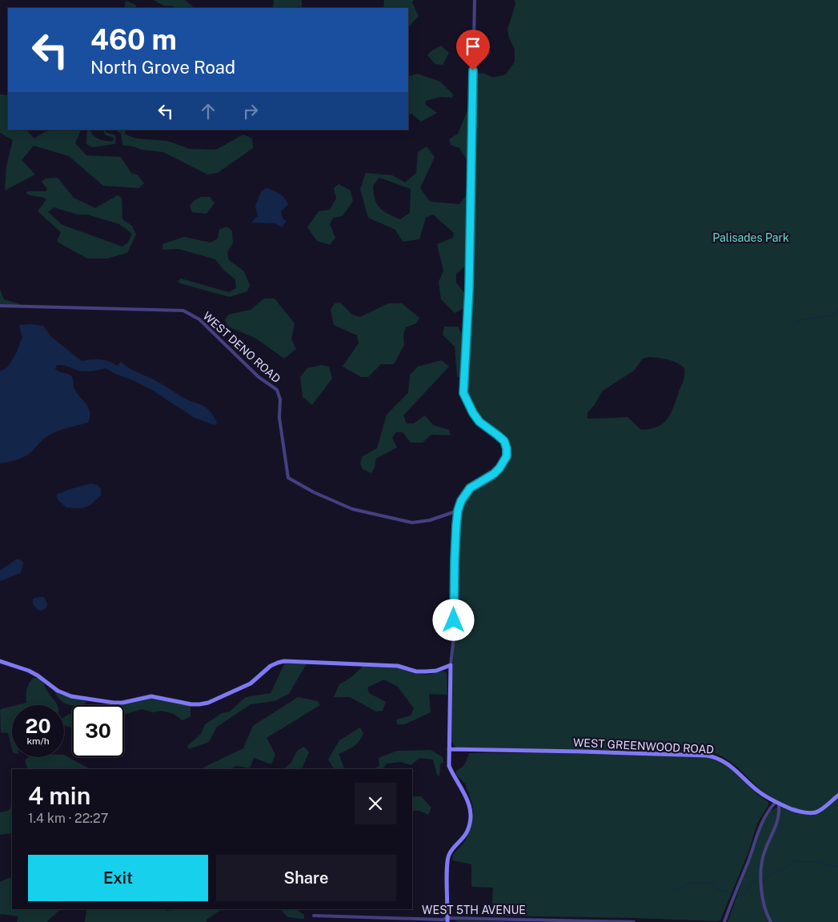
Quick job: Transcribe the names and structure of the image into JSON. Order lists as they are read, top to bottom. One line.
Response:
{"streets":{"street":["WEST DENO ROAD","WEST GREENWOOD ROAD","WEST 5TH AVENUE"]},"parks":["Palisades Park"],"page":{"turn":["460 m","North Grove Road"],"speed":"20 km/h","limit":"30","heading":["4 min","1.4 km · 22:27"],"buttons":["Exit","Share"]}}
